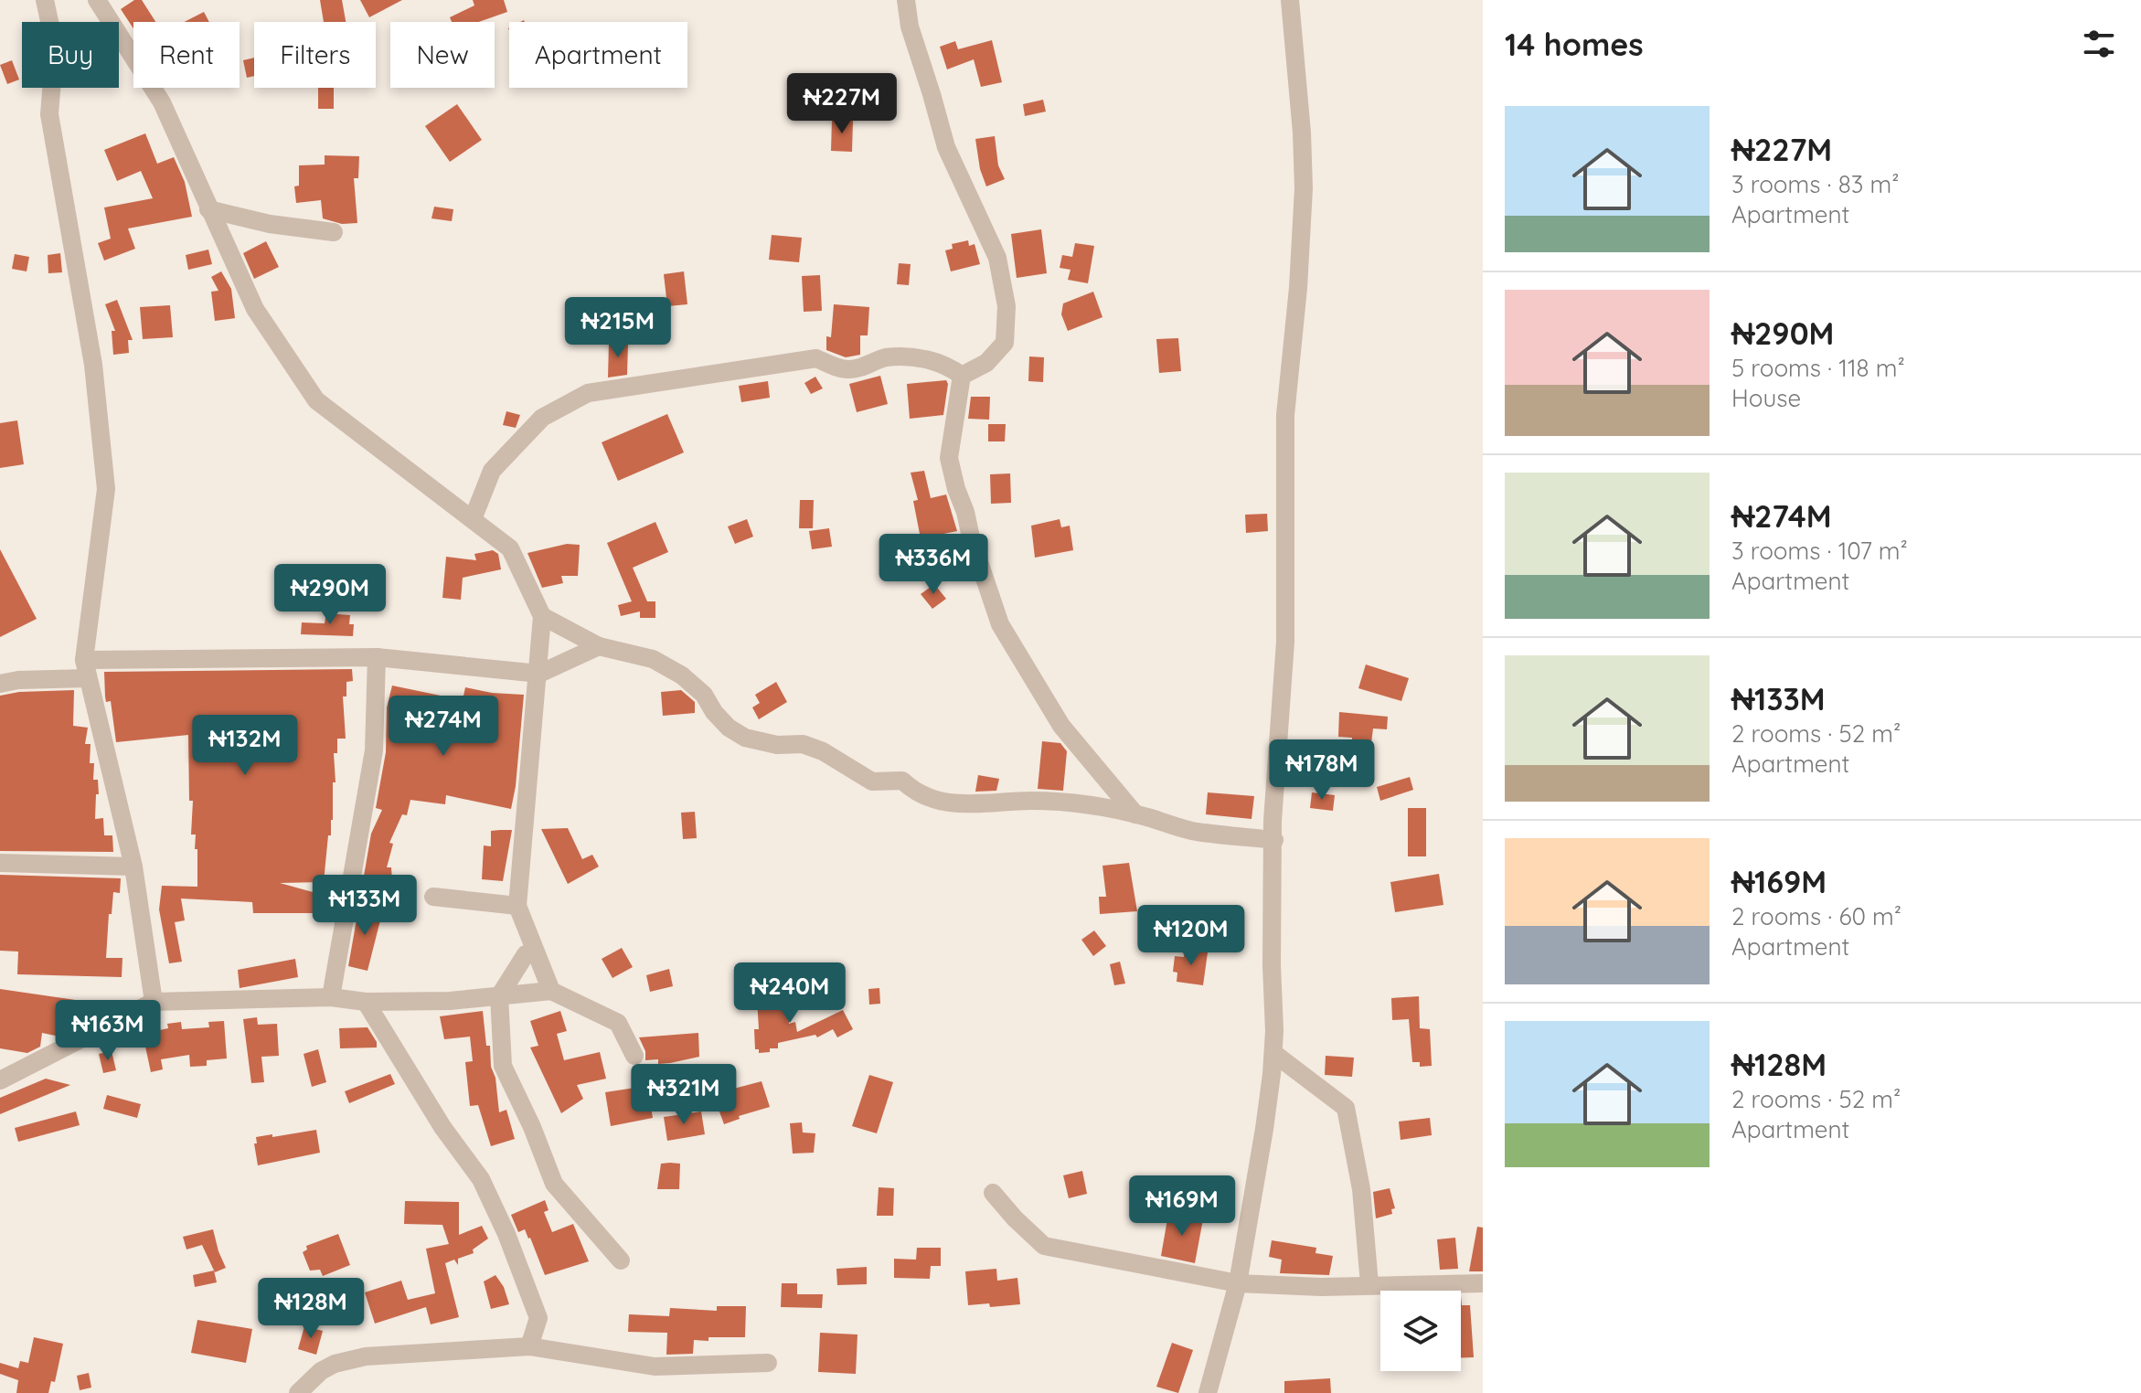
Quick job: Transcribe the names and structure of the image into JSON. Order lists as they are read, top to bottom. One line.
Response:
{"page":{"heading":"14 homes","chip":["Buy","Rent","Filters","New","Apartment"],"price":["₦227M","₦215M","₦336M","₦290M","₦274M","₦132M","₦178M","₦133M","₦120M","₦240M","₦163M","₦321M","₦169M","₦128M"],"list":[{"name":"₦227M","note":"3 rooms · 83 m² · Apartment"},{"name":"₦290M","note":"5 rooms · 118 m² · House"},{"name":"₦274M","note":"3 rooms · 107 m² · Apartment"},{"name":"₦133M","note":"2 rooms · 52 m² · Apartment"},{"name":"₦169M","note":"2 rooms · 60 m² · Apartment"},{"name":"₦128M","note":"2 rooms · 52 m² · Apartment"}]}}
